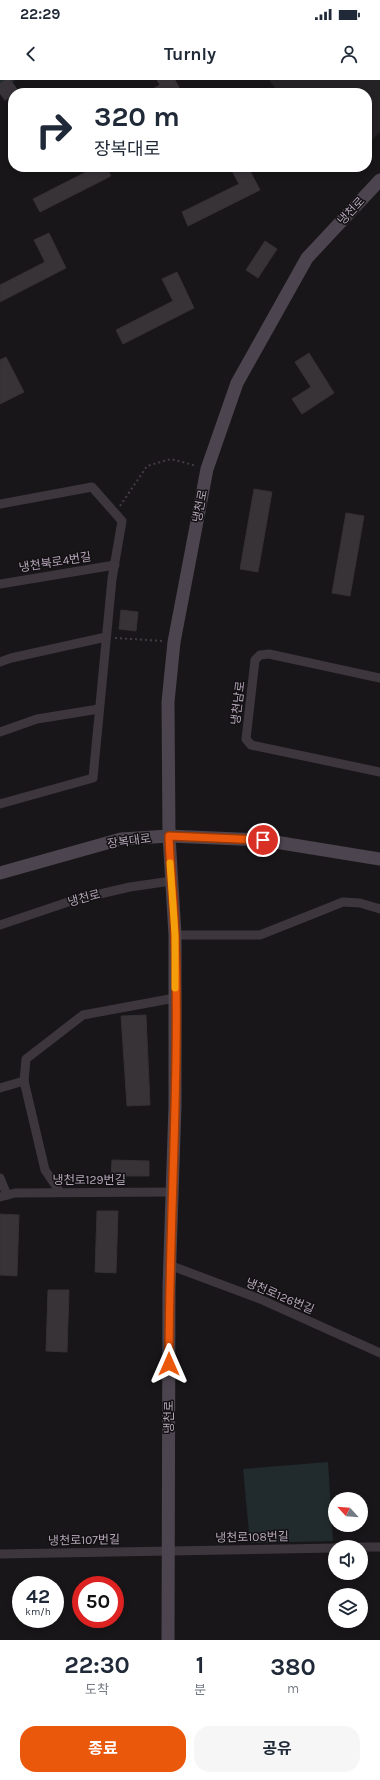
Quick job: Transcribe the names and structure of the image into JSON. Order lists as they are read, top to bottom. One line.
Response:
{"streets":{"main road":["냉천로","장복대로"],"street":["냉천북로4번길","냉천남로","냉천로129번길","냉천로126번길","냉천로108번길","냉천로107번길"]},"crossings":[["냉천로","장복대로"],["냉천로","냉천로129번길"],["냉천로","냉천로126번길"],["냉천로","냉천로108번길"],["냉천로","냉천로107번길"],["냉천로108번길","냉천로107번길"]],"north":"top left","page":{"status":"22:29","header":"Turnly","turn":["320 m","장복대로"],"speed":"42 km/h","limit":"50","eta":["22:30","도착","1","분","380","m"],"buttons":["종료","공유"]}}
